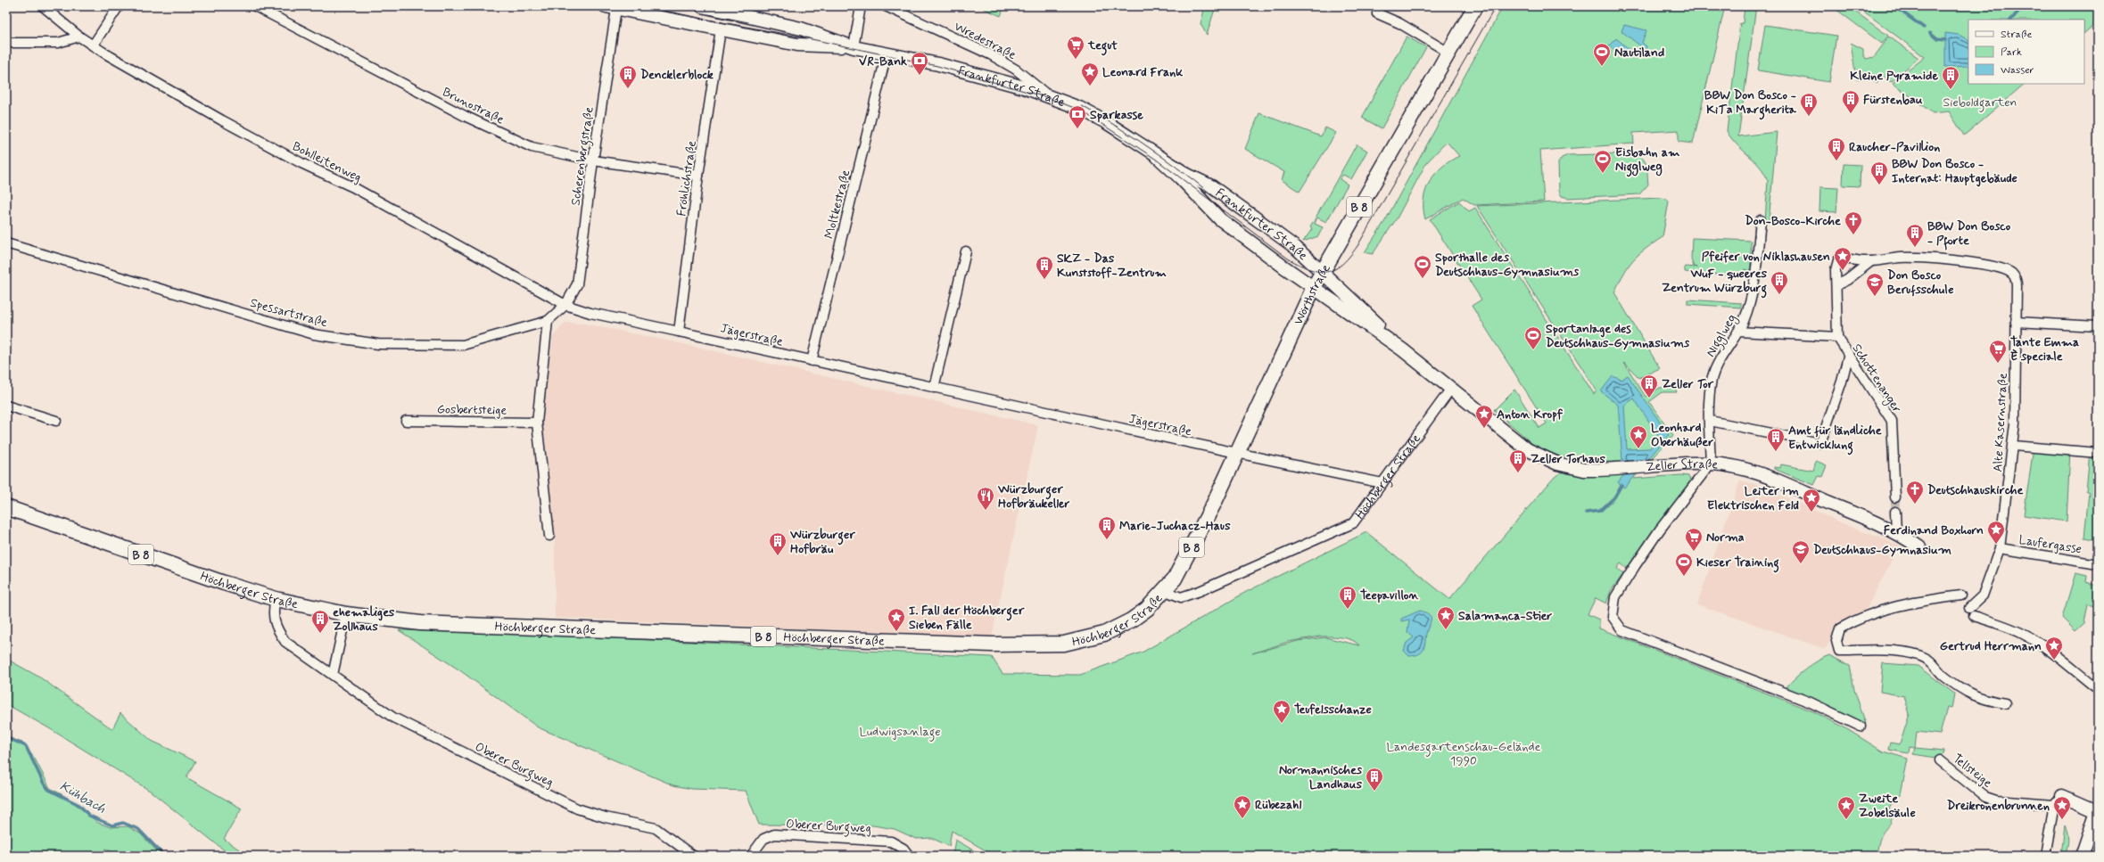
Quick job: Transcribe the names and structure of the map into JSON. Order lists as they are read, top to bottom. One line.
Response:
{"streets":{"main road":["B 8","Wörthstraße","Höchberger Straße"],"street":["Wredestraße","Frankfurter Straße","Brunostraße","Scherenbergstraße","Bohlleitenweg","Fröhlichstraße","Moltkestraße","Spessartstraße","Jägerstraße","Nigglweg","Schottenanger","Gosbertsteige","Alte Kasernstraße","Zeller Straße","Laufergasse","Oberer Burgweg","Tellsteige"]},"crossings":[["Wredestraße","Frankfurter Straße"],["Frankfurter Straße","Scherenbergstraße"],["Frankfurter Straße","Fröhlichstraße"],["Frankfurter Straße","Moltkestraße"],["Frankfurter Straße","Wörthstraße"],["Frankfurter Straße","Zeller Straße"],["Frankfurter Straße","Höchberger Straße"],["Brunostraße","Scherenbergstraße"],["Brunostraße","Fröhlichstraße"],["Scherenbergstraße","Bohlleitenweg"],["Scherenbergstraße","Spessartstraße"],["Scherenbergstraße","Jägerstraße"],["Bohlleitenweg","Spessartstraße"],["Bohlleitenweg","Jägerstraße"],["Fröhlichstraße","Jägerstraße"],["Moltkestraße","Jägerstraße"],["Wörthstraße","Jägerstraße"],["Wörthstraße","Höchberger Straße"],["Spessartstraße","Jägerstraße"],["Jägerstraße","Höchberger Straße"],["Nigglweg","Schottenanger"],["Nigglweg","Zeller Straße"],["Schottenanger","Alte Kasernstraße"],["Alte Kasernstraße","Laufergasse"],["Zeller Straße","Höchberger Straße"],["Höchberger Straße","Oberer Burgweg"]],"water":["Kühbach"],"parks":["Sieboldgarten","Ludwigsanlage","Landesgartenschau-Gelände 1990"],"places":{"supermarket":["tegut","Tante Emma È speciale","Norma"],"sports":["Nautiland","Eisbahn am Nigglweg","Sporthalle des Deutschhaus-Gymnasiums","Sportanlage des Deutschhaus-Gymnasiums","Kieser Training"],"bank":["VR-Bank","Sparkasse"],"place":["Leonard Frank","Pfeifer von Niklashausen","Anton Kropf","Leonhard Oberhäußer","Leiter im Elektrischen Feld","Ferdinand Boxhorn","Salamanca-Stier","I. Fall der Höchberger Sieben Fälle","Gertrud Herrmann","Teufelsschanze","Rübezahl","Zweite Zobelsäule","Dreikronenbrunnen"],"building":["Dencklerblock","Kleine Pyramide","Fürstenbau","BBW Don Bosco - KiTa Margherita","Raucher-Pavillion","BBW Don Bosco - Internat: Hauptgebäude","BBW Don Bosco - Pforte","SKZ - Das Kunststoff-Zentrum","WuF - queeres Zentrum Würzburg","Zeller Tor","Amt für ländliche Entwicklung","Zeller Torhaus","Marie-Juchacz-Haus","Würzburger Hofbräu","Teepavillon","ehemaliges Zollhaus","Normannisches Landhaus"],"church":["Don-Bosco-Kirche","Deutschhauskirche"],"school or university":["Don Bosco Berufsschule","Deutschhaus-Gymnasium"],"restaurant":["Würzburger Hofbräukeller"]},"legend":["Straße","Park","Wasser"]}
